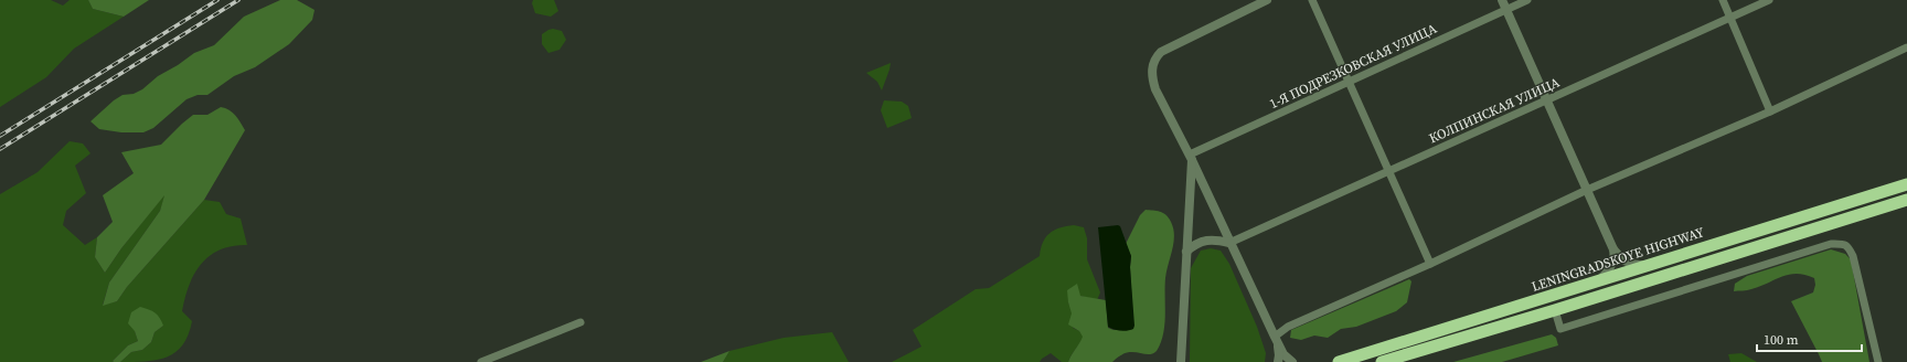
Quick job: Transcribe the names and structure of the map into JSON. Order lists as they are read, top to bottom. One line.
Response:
{"streets":{"highway":["LENINGRADSKOYE HIGHWAY"],"street":["1-Я ПОДРЕЗКОВСКАЯ УЛИЦА","КОЛПИНСКАЯ УЛИЦА"]},"scale_bar":"100 m"}
